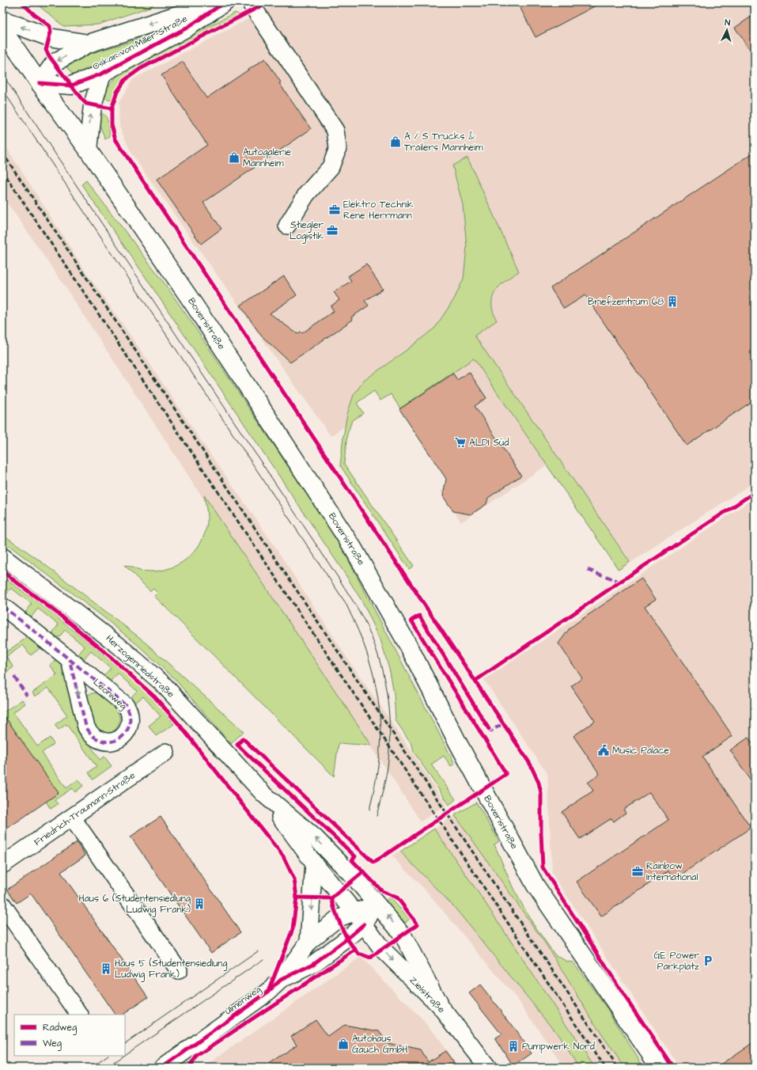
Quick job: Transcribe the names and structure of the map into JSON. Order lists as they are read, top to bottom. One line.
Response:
{"streets":{"main road":["Oskar-von-Miller-Straße","Boveristraße"],"street":["Herzogenriedstraße","Leoniweg","Friedrich-Traumann-Straße","Zielstraße","Ulmenweg"]},"crossings":[["Oskar-von-Miller-Straße","Boveristraße"],["Herzogenriedstraße","Zielstraße"],["Herzogenriedstraße","Ulmenweg"],["Zielstraße","Ulmenweg"]],"one_way":["Zielstraße"],"places":{"shop":["A / S Trucks & Trailers Mannheim","Autogalerie Mannheim","Autohaus Gauch GmbH"],"office":["Elektro Technik Rene Herrmann","Stiegler Logistik","Rainbow International"],"building":["Briefzentrum 68","Haus 6 (Studentensiedlung Ludwig Frank)","Haus 5 (Studentensiedlung Ludwig Frank)","Pumpwerk Nord"],"supermarket":["ALDI Süd"],"public building":["Music Palace"],"parking":["GE Power Parkplatz"]},"legend":["Radweg","Weg"],"north":"top"}
